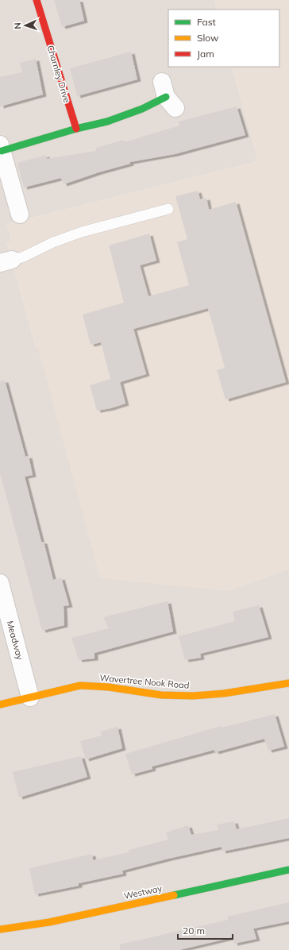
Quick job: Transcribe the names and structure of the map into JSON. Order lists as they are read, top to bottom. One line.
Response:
{"streets":{"street":["Charnley Drive","Meadway","Wavertree Nook Road","Westway"]},"crossings":[["Meadway","Wavertree Nook Road"]],"legend":["Fast","Slow","Jam"],"scale_bar":"20 m","north":"left"}
